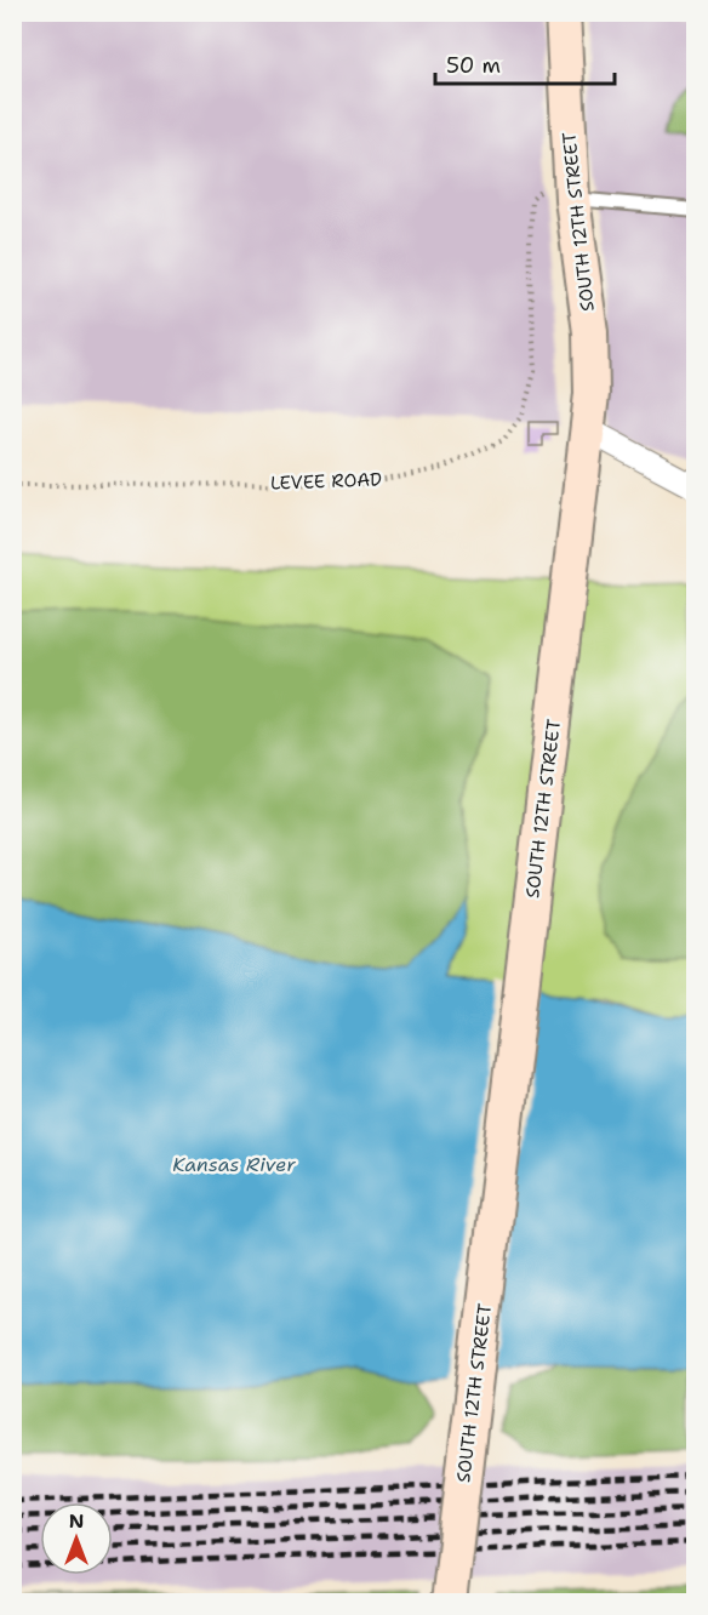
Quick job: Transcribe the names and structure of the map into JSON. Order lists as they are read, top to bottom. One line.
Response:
{"streets":{"street":["SOUTH 12TH STREET"],"path":["LEVEE ROAD"]},"crossings":[["SOUTH 12TH STREET","LEVEE ROAD"]],"water":["Kansas River"],"scale_bar":"50 m","north":"top"}
